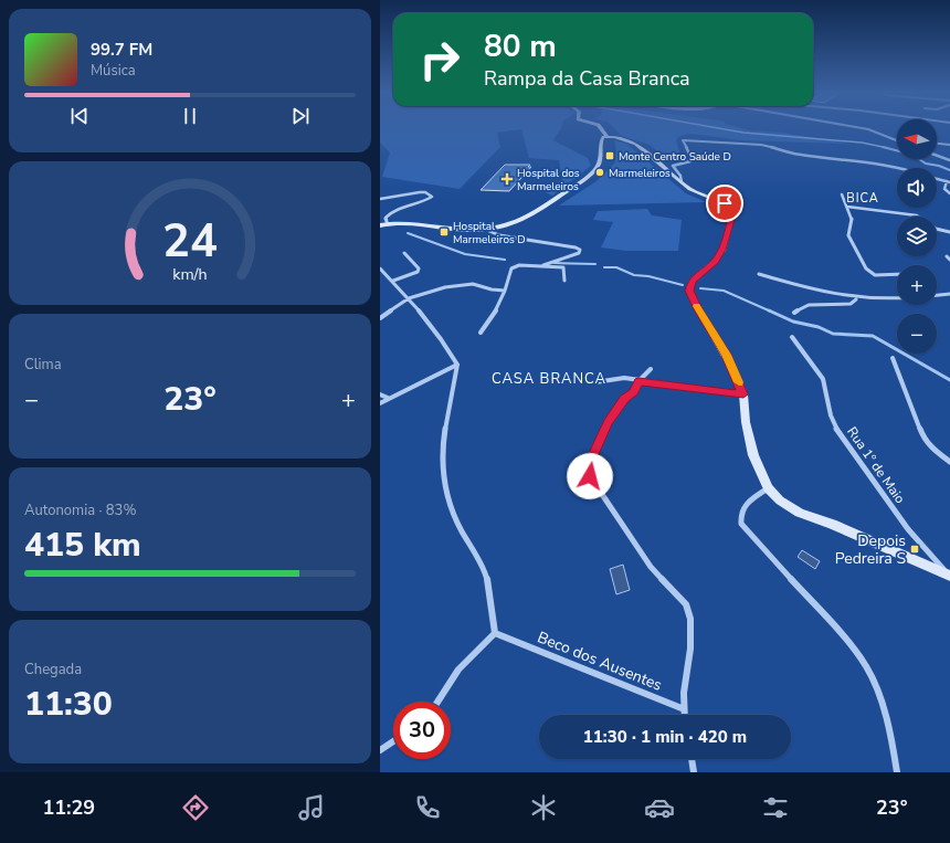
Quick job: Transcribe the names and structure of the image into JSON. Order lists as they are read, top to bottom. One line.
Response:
{"streets":{"street":["Rua 1º de Maio","Beco dos Ausentes"]},"districts":["BICA","CASA BRANCA"],"places":{"transit":["Monte Centro Saúde D","Hospital Marmeleiros D","Depois Pedreira S"],"other":["Marmeleiros"],"health":["Hospital dos Marmeleiros"]},"north":"left","page":{"turn":["80 m","Rampa da Casa Branca"],"song":["99.7 FM","Música"],"map_buttons":["+","−"],"tile":["Clima",["Autonomia · 83%","415 km"],["Chegada","11:30"]],"heat":["−","23°","+"],"limit":"30","trip":"11:30 · 1 min · 420 m","tabs":["11:29","23°"],"gauge":["24","km/h"]}}
